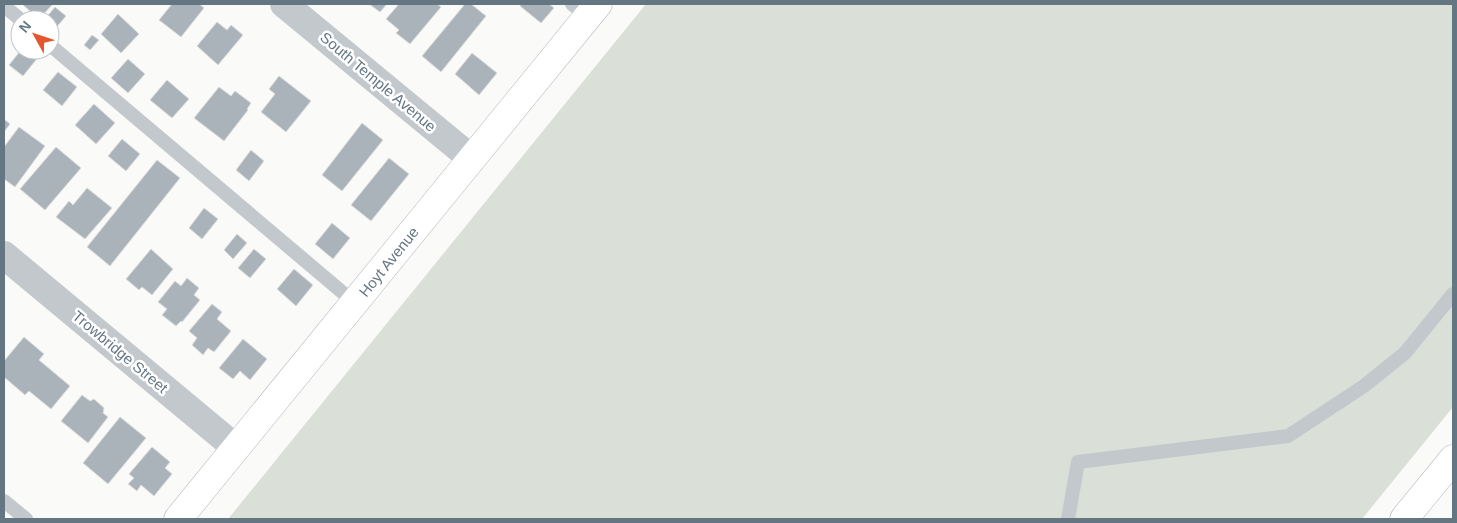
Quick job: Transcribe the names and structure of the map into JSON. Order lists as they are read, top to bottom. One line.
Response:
{"streets":{"main road":["Hoyt Avenue"],"street":["South Temple Avenue","Trowbridge Street"]},"crossings":[["South Temple Avenue","Hoyt Avenue"],["Hoyt Avenue","Trowbridge Street"]],"north":"top left"}
